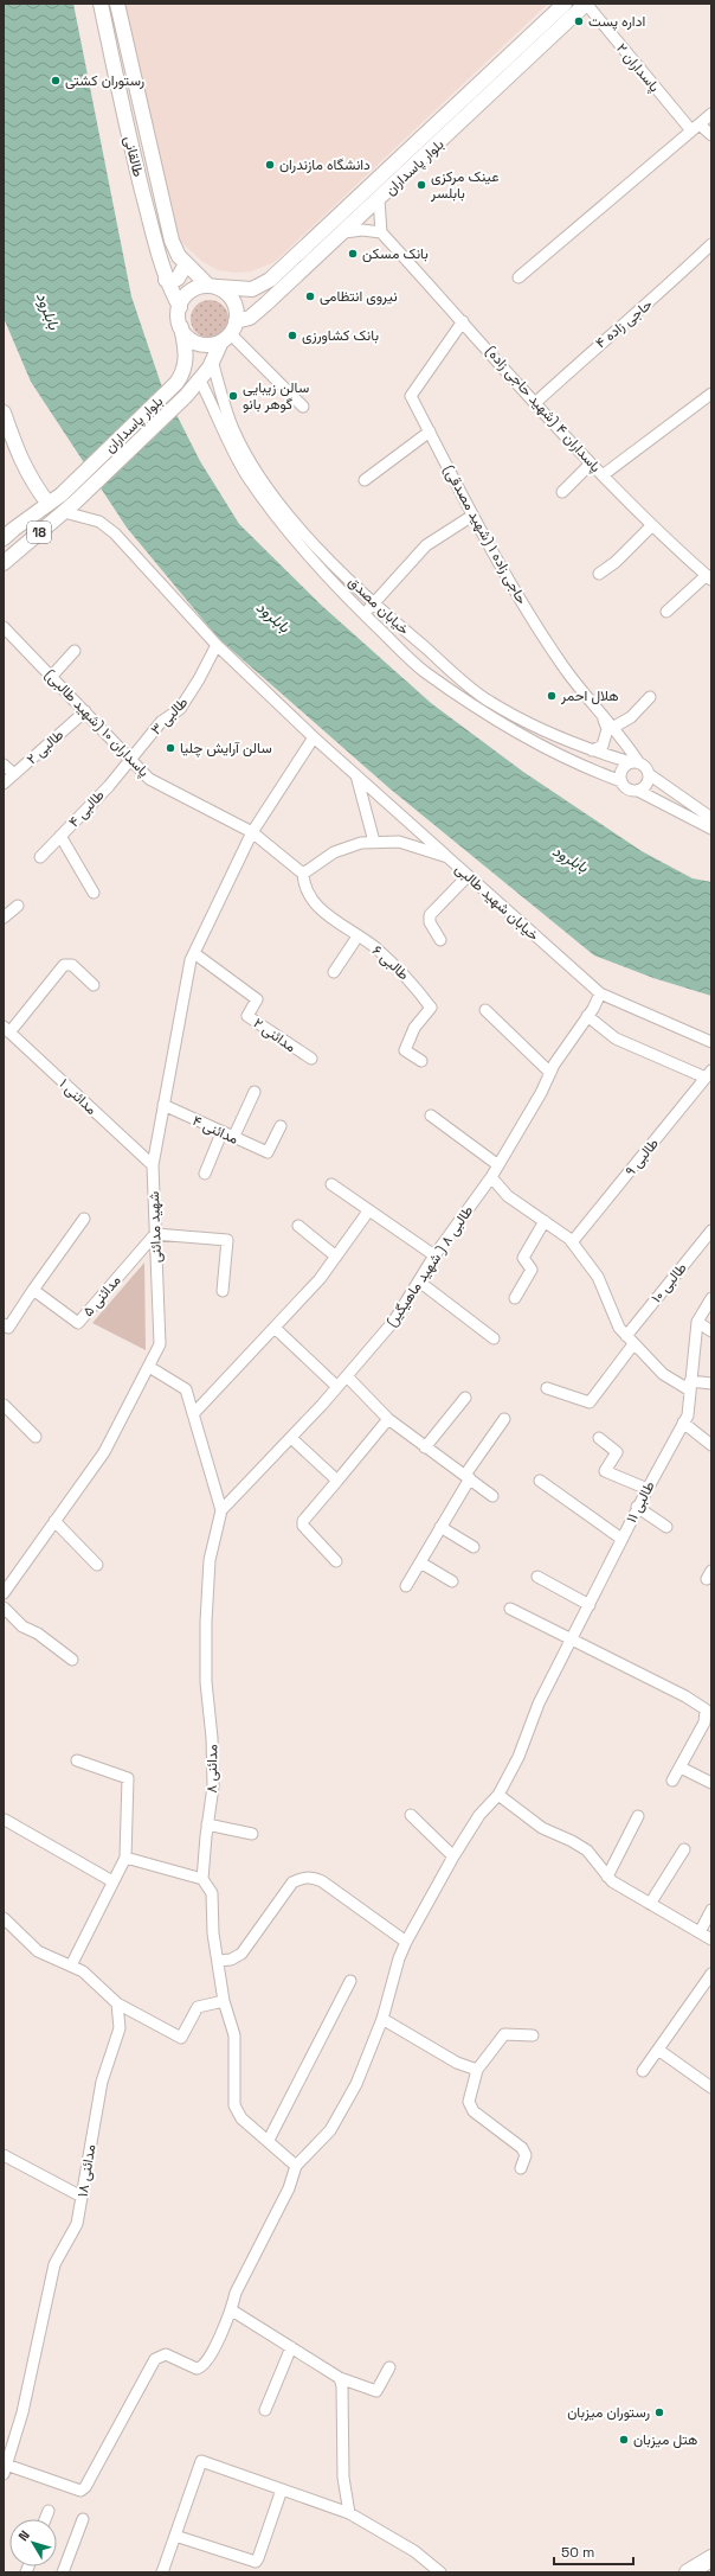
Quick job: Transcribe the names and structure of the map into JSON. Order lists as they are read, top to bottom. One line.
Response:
{"streets":{"main road":["طالقانی","بلوار پاسداران","18"],"street":["پاسداران ۲","حاجی زاده ۴","پاسداران ۴ (شهید حاجی زاده)","حاجی زاده ۱ (شهید مصدقی)","خیابان مصدق","طالبی ۳","پاسداران ۱۰ (شهید طالبی)","طالبی ۲","طالبی ۴","خیابان شهید طالبی","طالبی ۶","مدائنی ۲","مدائنی ۱","مدائنی ۴","طالبی ۹","شهید مدائنی","طالبی ۸ ( شهید ماهیگیر)","طالبی ۱۰","مدائنی ۵","طالبی ۱۱","مدائنی ۸","مدائنی ۱۸"]},"crossings":[["پاسداران ۲","بلوار پاسداران"],["طالقانی","بلوار پاسداران"],["بلوار پاسداران","18"],["بلوار پاسداران","خیابان مصدق"],["حاجی زاده ۴","پاسداران ۴ (شهید حاجی زاده)"],["پاسداران ۴ (شهید حاجی زاده)","حاجی زاده ۱ (شهید مصدقی)"],["حاجی زاده ۱ (شهید مصدقی)","خیابان مصدق"],["طالبی ۳","پاسداران ۱۰ (شهید طالبی)"],["طالبی ۳","طالبی ۴"],["پاسداران ۱۰ (شهید طالبی)","طالبی ۲"],["پاسداران ۱۰ (شهید طالبی)","طالبی ۴"],["پاسداران ۱۰ (شهید طالبی)","شهید مدائنی"],["خیابان شهید طالبی","طالبی ۶"],["خیابان شهید طالبی","طالبی ۸ ( شهید ماهیگیر)"],["مدائنی ۲","شهید مدائنی"],["مدائنی ۱","شهید مدائنی"],["مدائنی ۴","شهید مدائنی"],["شهید مدائنی","مدائنی ۵"],["شهید مدائنی","مدائنی ۸"],["طالبی ۸ ( شهید ماهیگیر)","مدائنی ۸"],["طالبی ۱۱","مدائنی ۸"]],"water":["بابلرود"],"places":["اداره پست","رستوران کشتی","دانشگاه مازندران","عینک مرکزی بابلسر","بانک مسکن","نیروی انتظامی","بانک کشاورزی","سالن زیبایی گوهر بانو","هلال احمر","سالن آرایش چلیا","رستوران میزبان","هتل میزبان"],"scale_bar":"50 m","north":"top left"}
